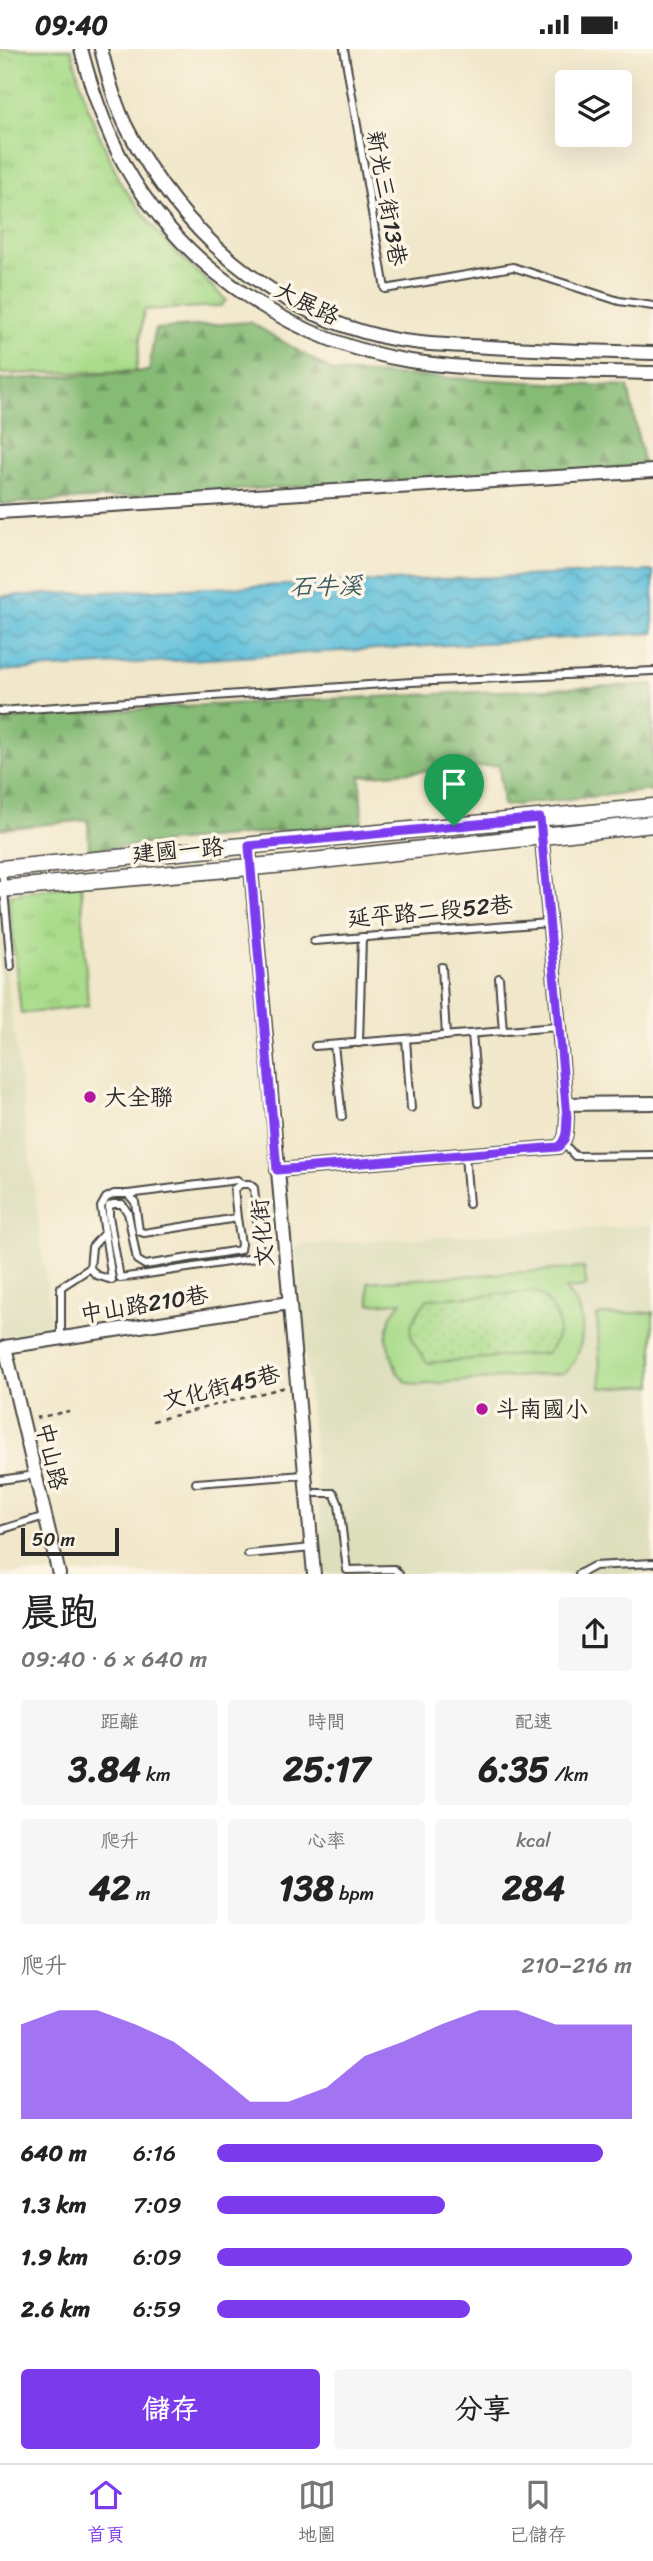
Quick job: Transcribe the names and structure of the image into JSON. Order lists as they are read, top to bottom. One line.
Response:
{"streets":{"street":["大展路","建國一路","文化街","中山路210巷","中山路"],"lane":["新光三街13巷","延平路二段52巷"],"path":["文化街45巷"]},"crossings":[["建國一路","文化街"],["文化街","中山路210巷"],["文化街","文化街45巷"],["中山路210巷","中山路"]],"water":["石牛溪"],"places":["大全聯","斗南國小"],"scale_bar":"50 m","page":{"status":"09:40","scale":"50 m","heading":["晨跑","09:40 · 6 × 640 m"],"stats":[["距離","3.84 km"],["時間","25:17"],["配速","6:35 /km"],["爬升","42 m"],["心率","138 bpm"],["kcal","284"]],"chart":["爬升","210–216 m"],"list":[{"name":"640 m","note":"6:16"},{"name":"1.3 km","note":"7:09"},{"name":"1.9 km","note":"6:09"},{"name":"2.6 km","note":"6:59"}],"buttons":["儲存","分享"],"tabs":["首頁","地圖","已儲存"]}}
